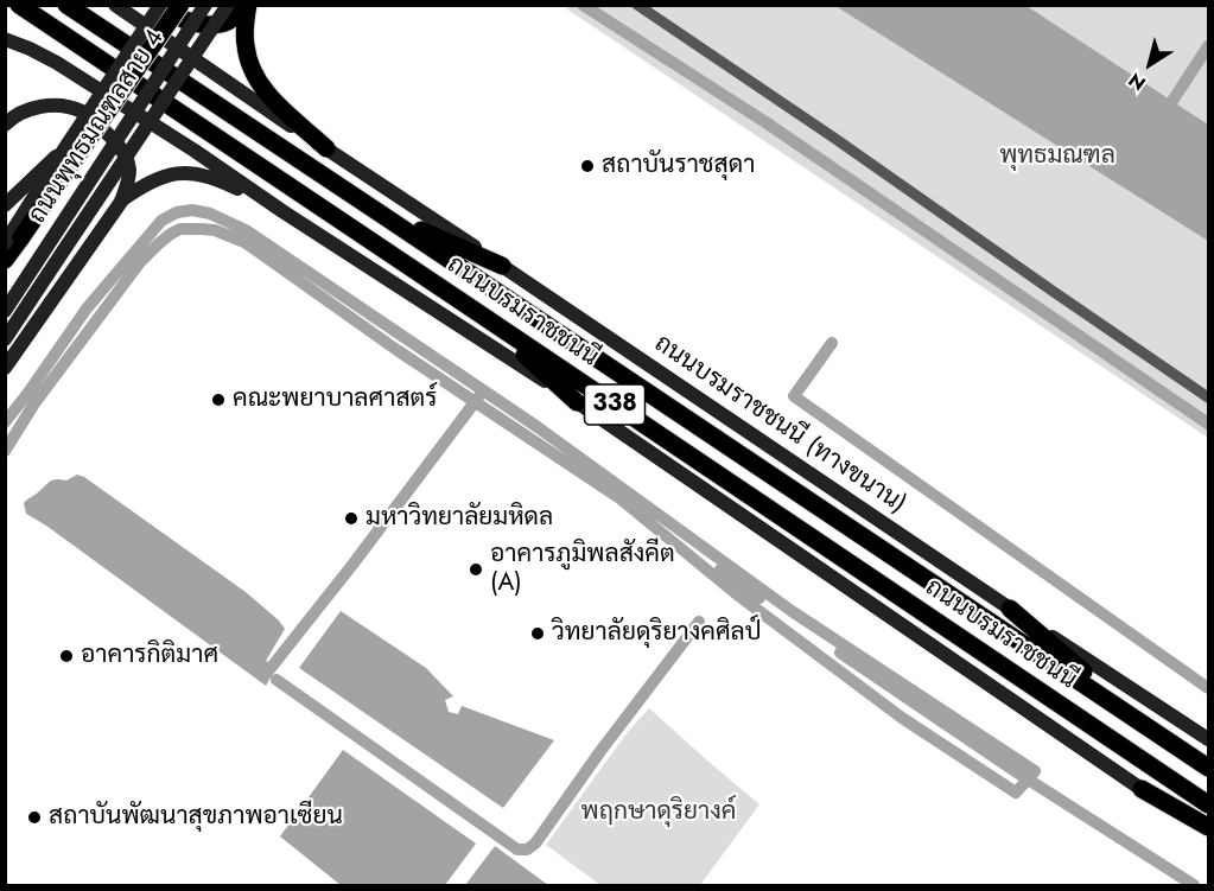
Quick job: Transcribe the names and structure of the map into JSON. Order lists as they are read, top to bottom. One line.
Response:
{"streets":{"main road":["ถนนพุทธมณฑลสาย 4","ถนนบรมราชชนนี","338","ถนนบรมราชชนนี (ทางขนาน)"]},"parks":["พุทธมณฑล","พฤกษาดุริยางค์"],"places":["สถาบันราชสุดา","คณะพยาบาลศาสตร์","มหาวิทยาลัยมหิดล","อาคารภูมิพลสังคีต (A)","วิทยาลัยดุริยางคศิลป์","อาคารกิติมาศ","สถาบันพัฒนาสุขภาพอาเซียน"],"north":"bottom left"}
